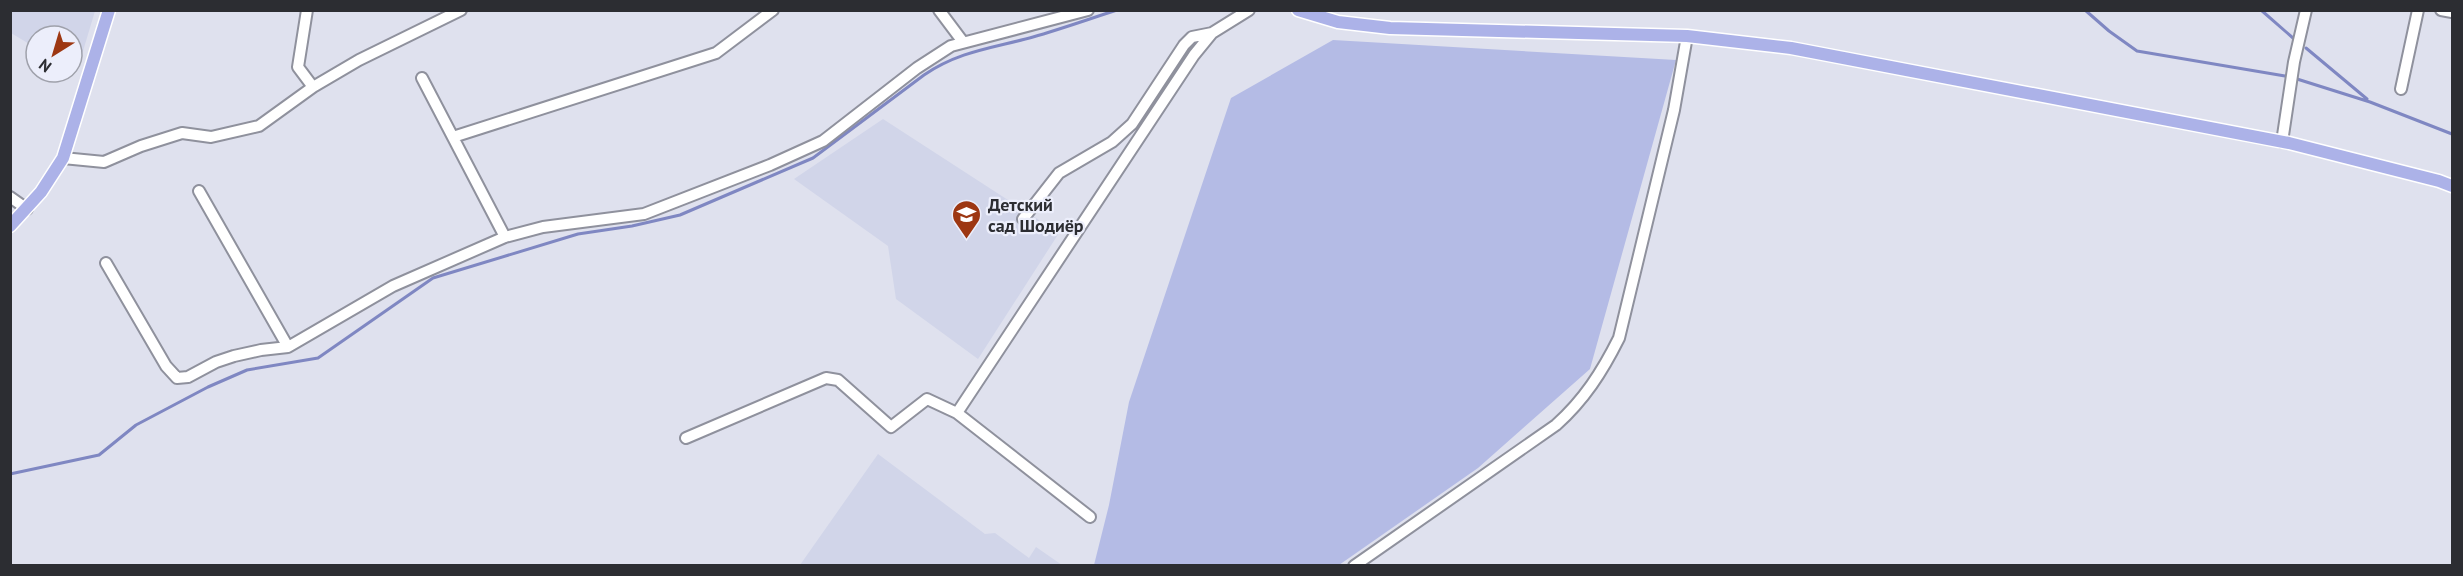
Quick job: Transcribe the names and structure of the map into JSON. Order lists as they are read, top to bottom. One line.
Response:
{"places":{"school or university":["Детский сад Шодиёр"]},"north":"bottom left"}
